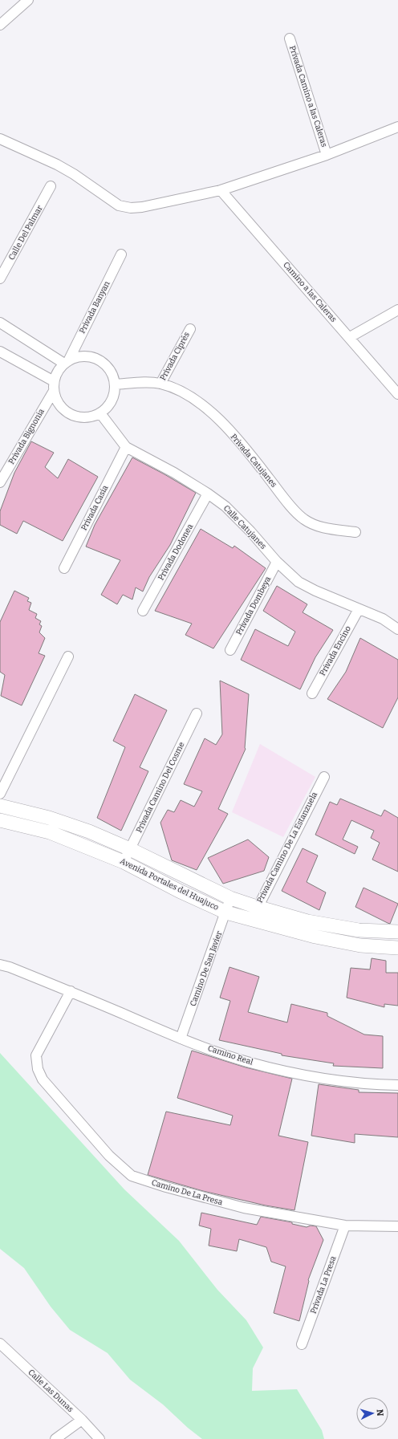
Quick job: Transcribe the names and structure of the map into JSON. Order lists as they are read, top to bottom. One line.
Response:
{"streets":{"street":["Privada Camino a las Caleras","Calle Del Palmar","Camino a las Caleras","Privada Banyan","Privada Ciprés","Privada Bignonia","Privada Catujanes","Privada Casia","Calle Catujanes","Privada Dodonea","Privada Dombeya","Privada Encino","Privada Camino Del Cosme","Privada Camino De La Estanzuela","Avenida Portales del Huajuco","Camino De San Javier","Camino Real","Camino De La Presa","Privada La Presa","Calle Las Dunas"]},"crossings":[["Privada Banyan","Privada Bignonia"],["Privada Banyan","Privada Catujanes"],["Privada Banyan","Calle Catujanes"],["Privada Ciprés","Privada Catujanes"],["Privada Bignonia","Privada Catujanes"],["Privada Bignonia","Calle Catujanes"],["Privada Catujanes","Calle Catujanes"],["Privada Casia","Calle Catujanes"],["Calle Catujanes","Privada Dodonea"],["Calle Catujanes","Privada Dombeya"],["Calle Catujanes","Privada Encino"],["Privada Camino Del Cosme","Avenida Portales del Huajuco"],["Privada Camino De La Estanzuela","Avenida Portales del Huajuco"],["Avenida Portales del Huajuco","Camino De San Javier"],["Camino De San Javier","Camino Real"],["Camino Real","Camino De La Presa"],["Camino De La Presa","Privada La Presa"]],"north":"right"}
